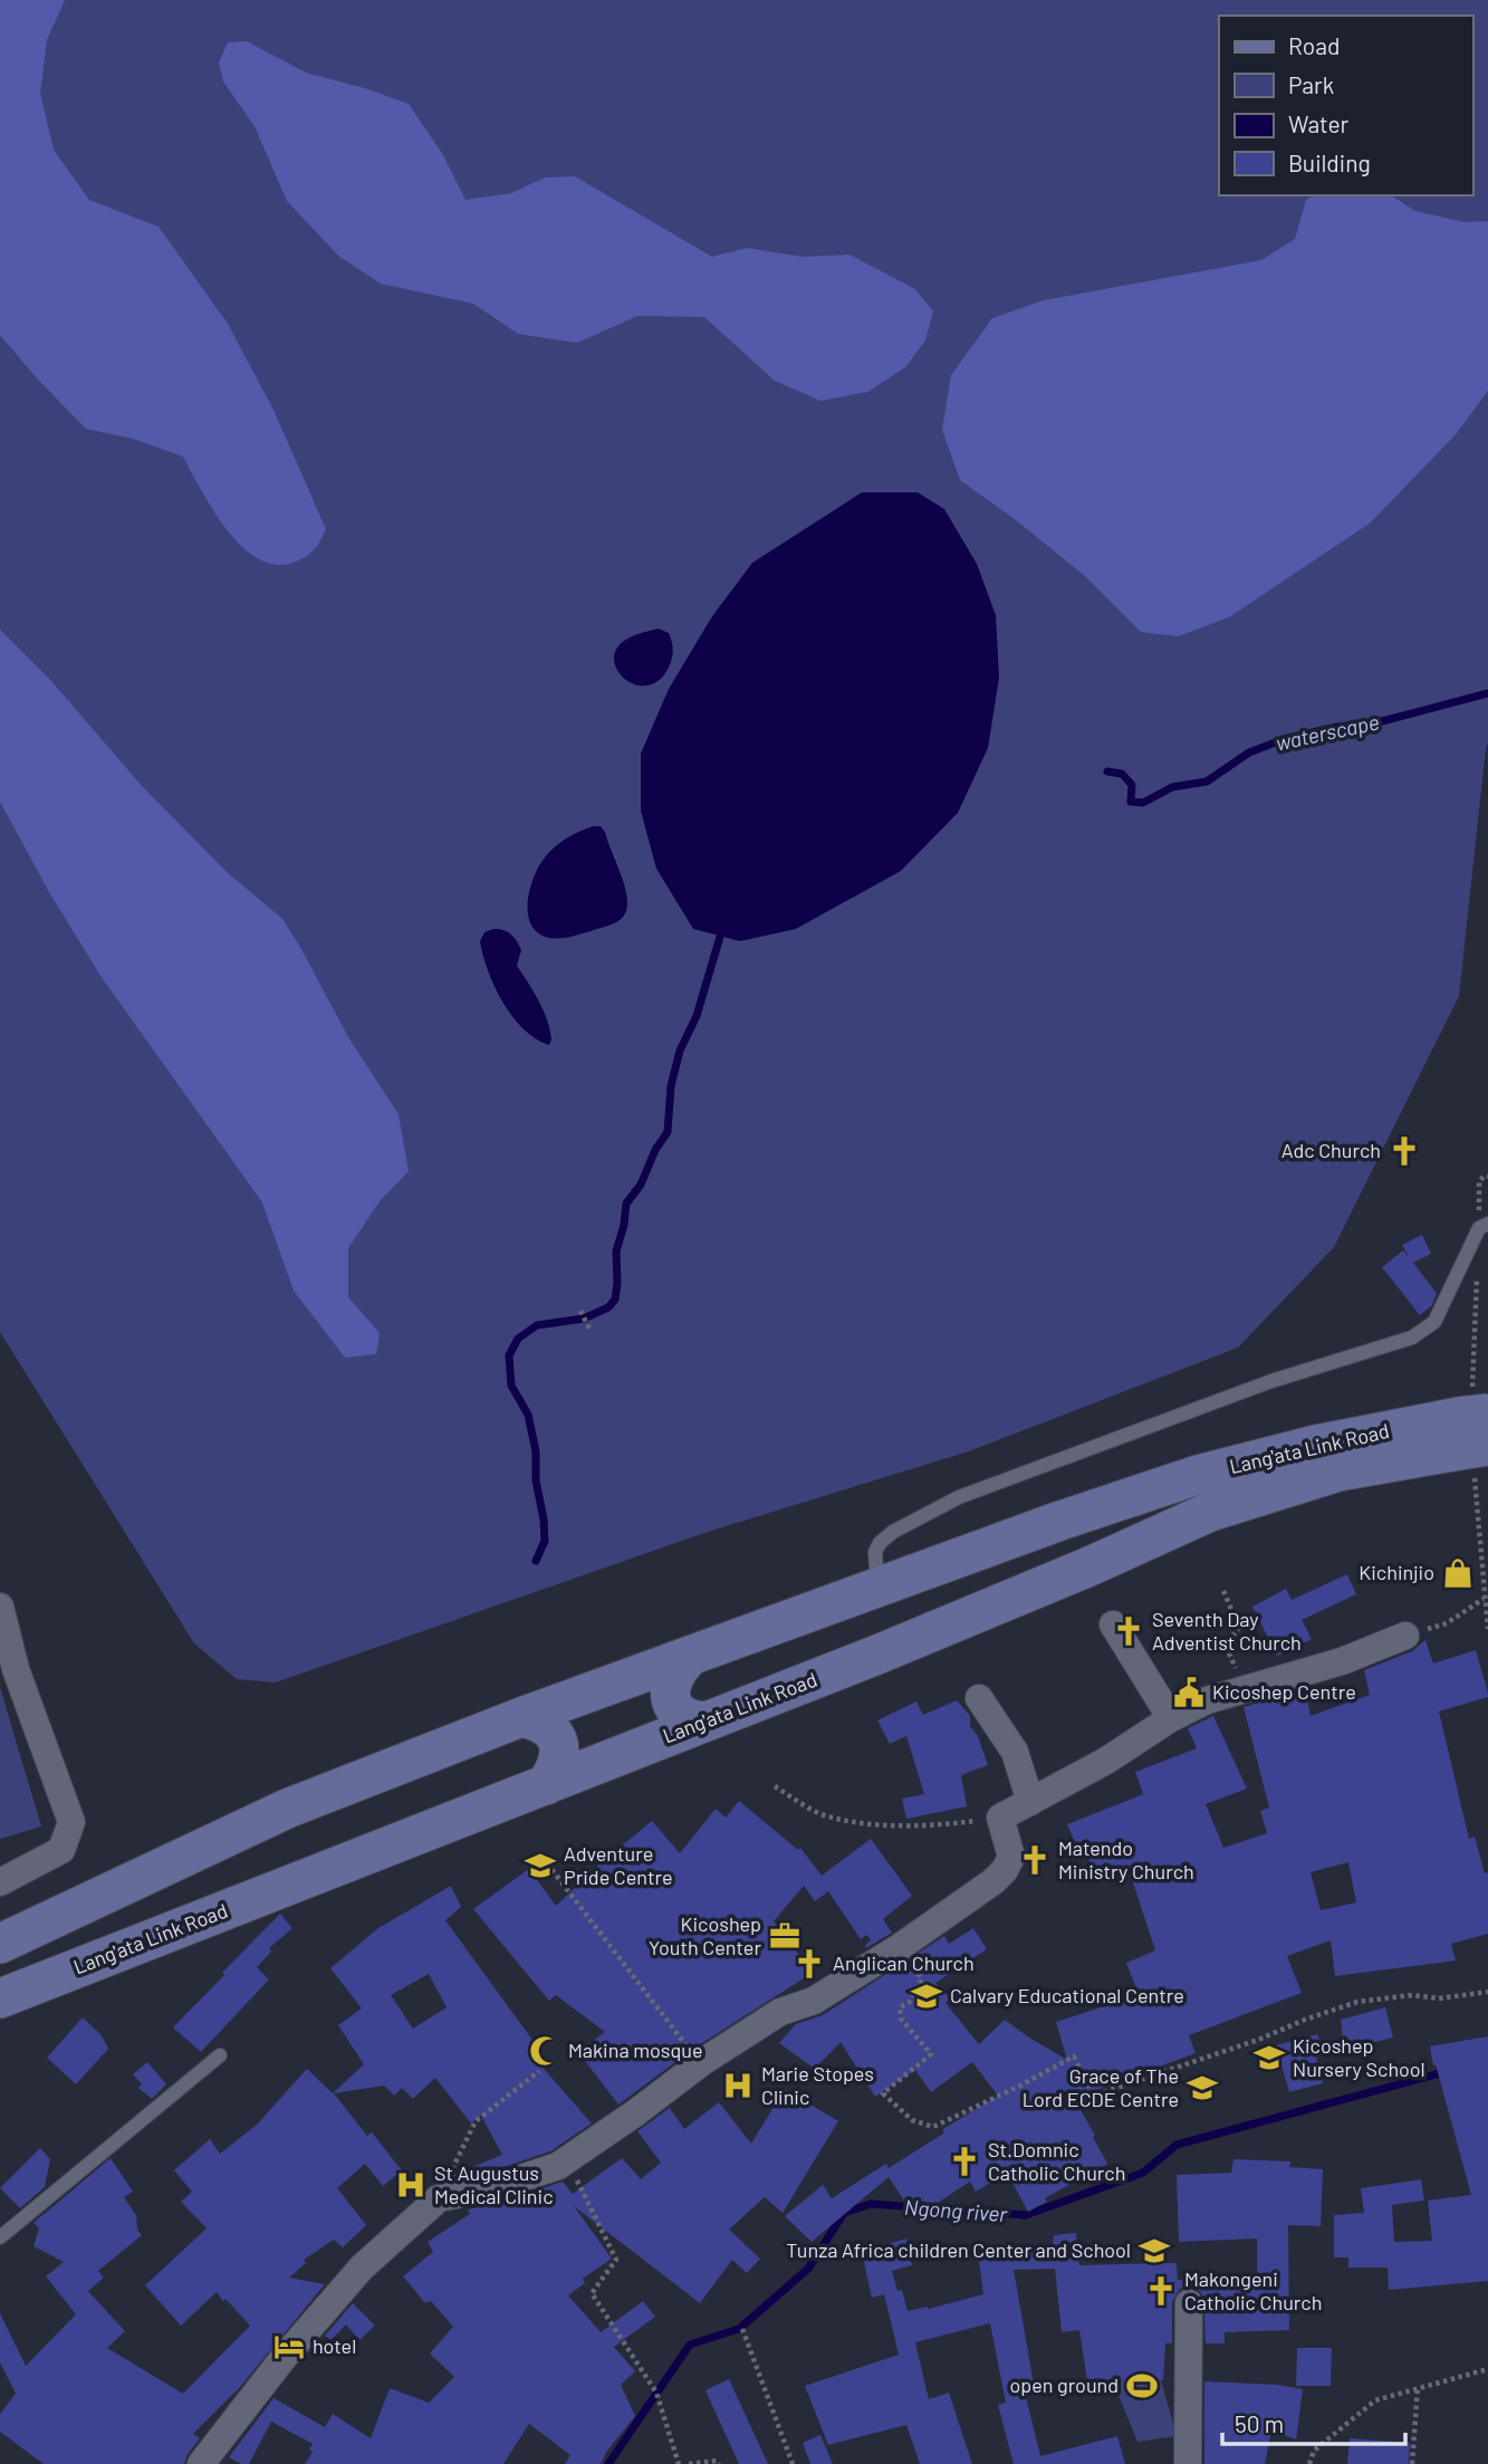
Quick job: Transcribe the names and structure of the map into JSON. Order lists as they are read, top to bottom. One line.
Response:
{"streets":{"main road":["Lang'ata Link Road"]},"water":["waterscape","Ngong river"],"places":{"church":["Adc Church","Seventh Day Adventist Church","Matendo Ministry Church","Anglican Church","St.Domnic Catholic Church","Makongeni Catholic Church"],"shop":["Kichinjio"],"public building":["Kicoshep Centre"],"school or university":["Adventure Pride Centre","Calvary Educational Centre","Kicoshep Nursery School","Grace of The Lord ECDE Centre","Tunza Africa children Center and School"],"office":["Kicoshep Youth Center"],"mosque":["Makina mosque"],"hospital":["Marie Stopes Clinic","St Augustus Medical Clinic"],"hotel":["hotel"],"sports":["open ground"]},"legend":["Road","Park","Water","Building"],"scale_bar":"50 m"}
